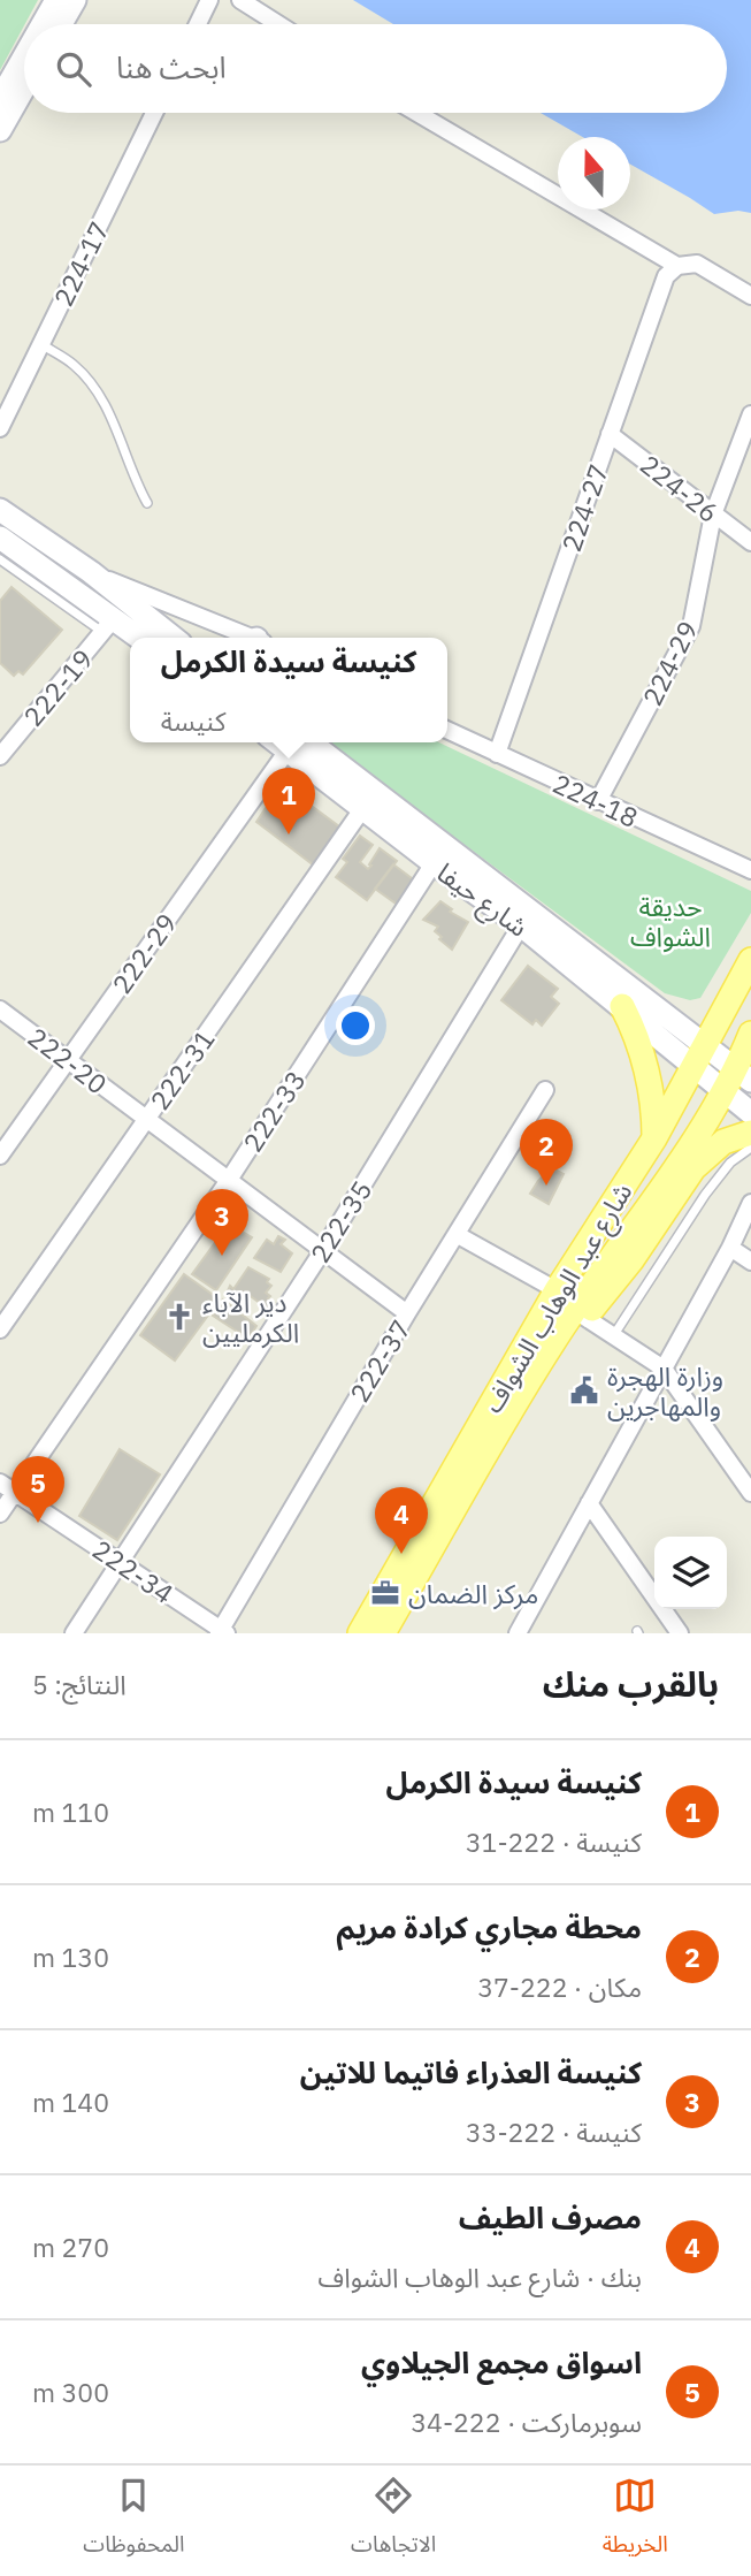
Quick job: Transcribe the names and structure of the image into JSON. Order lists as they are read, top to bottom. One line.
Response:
{"streets":{"main road":["شارع حيفا","شارع عبد الوهاب الشواف"],"street":["224-17","224-26","224-27","224-29","222-19","224-18","222-29","222-20","222-31","222-33","222-35","222-37","222-34"]},"crossings":[["224-26","224-27"],["224-26","224-29"],["224-27","224-18"],["224-29","224-18"],["شارع حيفا","222-29"],["شارع حيفا","222-31"],["شارع حيفا","222-33"],["شارع حيفا","222-35"],["شارع حيفا","شارع عبد الوهاب الشواف"],["222-29","222-20"],["222-20","222-31"],["222-20","222-33"],["222-20","222-35"],["222-20","222-37"],["222-33","222-34"],["222-35","222-34"],["222-37","222-34"]],"parks":["حديقة الشواف"],"places":{"church":["دير الآباء الكرمليين"],"public building":["وزارة الهجرة والمهاجرين"],"office":["مركز الضمان"]},"north":"top","page":{"search":"ابحث هنا","popup":["كنيسة سيدة الكرمل","كنيسة"],"pins":["1","2","3","5","4"],"heading":["بالقرب منك","النتائج: 5"],"list":[{"mark":"1","name":"كنيسة سيدة الكرمل","note":"كنيسة · 222-31","value":"110 m"},{"mark":"2","name":"محطة مجاري كرادة مريم","note":"مكان · 222-37","value":"130 m"},{"mark":"3","name":"كنيسة العذراء فاتيما للاتين","note":"كنيسة · 222-33","value":"140 m"},{"mark":"4","name":"مصرف الطيف","note":"بنك · شارع عبد الوهاب الشواف","value":"270 m"},{"mark":"5","name":"اسواق مجمع الجيلاوي","note":"سوبرماركت · 222-34","value":"300 m"}],"nav":["الخريطة","الاتجاهات","المحفوظات"]}}
